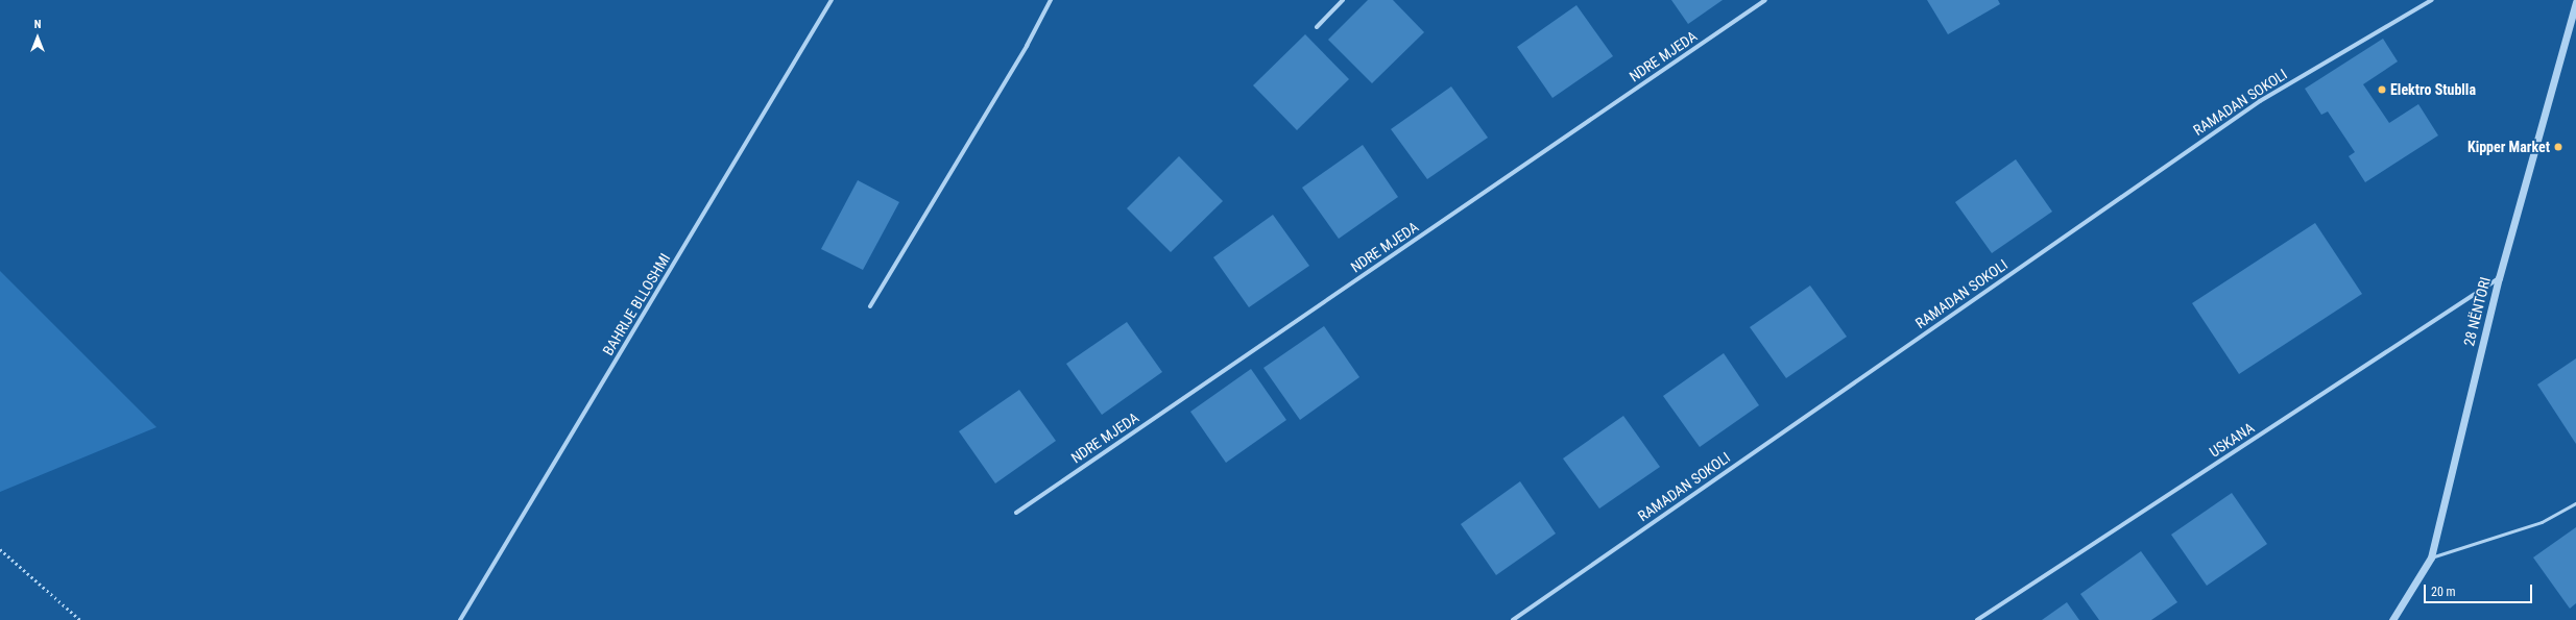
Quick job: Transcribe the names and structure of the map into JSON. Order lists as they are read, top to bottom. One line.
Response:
{"streets":{"street":["NDRE MJEDA","RAMADAN SOKOLI","BAHRIJE BLLOSHMI","28 NËNTORI","USKANA"]},"crossings":[["28 NËNTORI","USKANA"]],"places":["Elektro Stublla","Kipper Market"],"scale_bar":"20 m","north":"top"}
